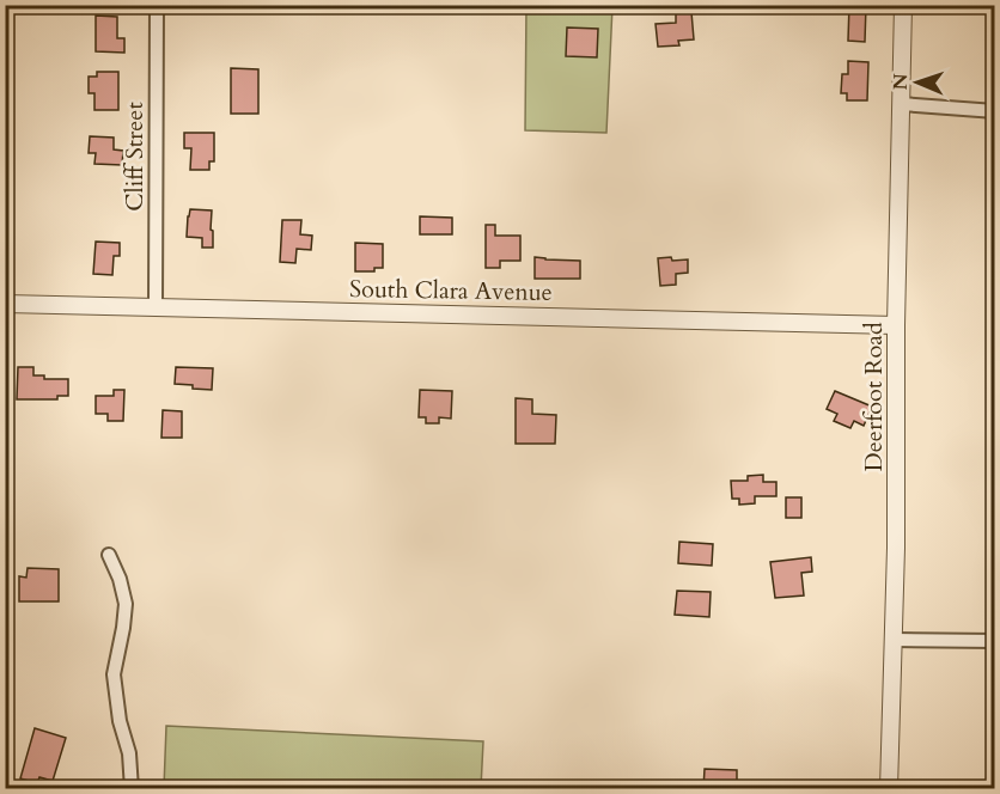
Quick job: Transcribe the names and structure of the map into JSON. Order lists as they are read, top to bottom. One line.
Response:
{"streets":{"street":["Cliff Street","South Clara Avenue","Deerfoot Road"]},"crossings":[["Cliff Street","South Clara Avenue"],["South Clara Avenue","Deerfoot Road"]],"north":"left"}
